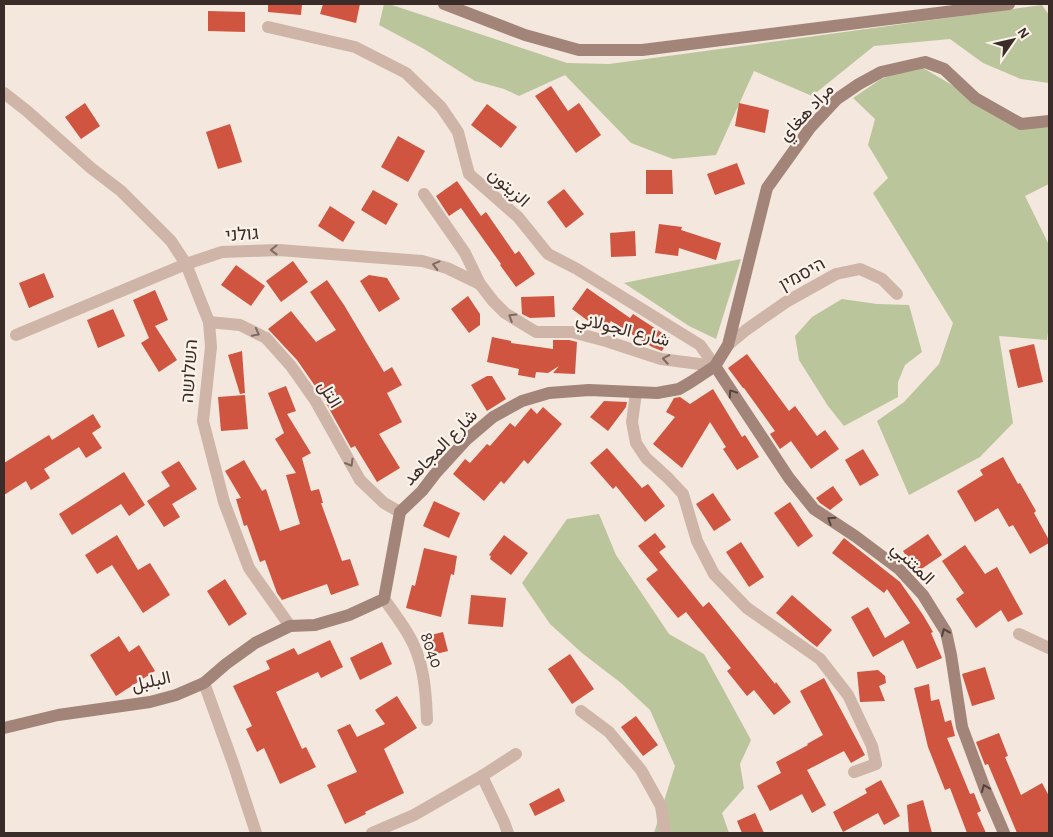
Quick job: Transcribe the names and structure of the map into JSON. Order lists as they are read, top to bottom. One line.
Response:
{"streets":{"street":["مراد هغاي","الزيتون","גולני","היסמין","شارع الجولاني","השלושה","التل","شارع المجاهد","المتنبي","8040","البلبل"]},"crossings":[["مراد هغاي","الزيتون"],["مراد هغاي","היסמין"],["مراد هغاي","شارع الجولاني"],["مراد هغاي","شارع المجاهد"],["مراد هغاي","المتنبي"],["الزيتون","شارع الجولاني"],["الزيتون","شارع المجاهد"],["الزيتون","المتنبي"],["גולני","شارع الجولاني"],["גולני","השלושה"],["شارع الجولاني","شارع المجاهد"],["شارع الجولاني","المتنبي"],["השלושה","التل"],["השלושה","البلبل"],["التل","شارع المجاهد"],["شارع المجاهد","المتنبي"]],"one_way":["גולני","شارع الجولاني","التل","المتنبي"],"north":"top right"}
